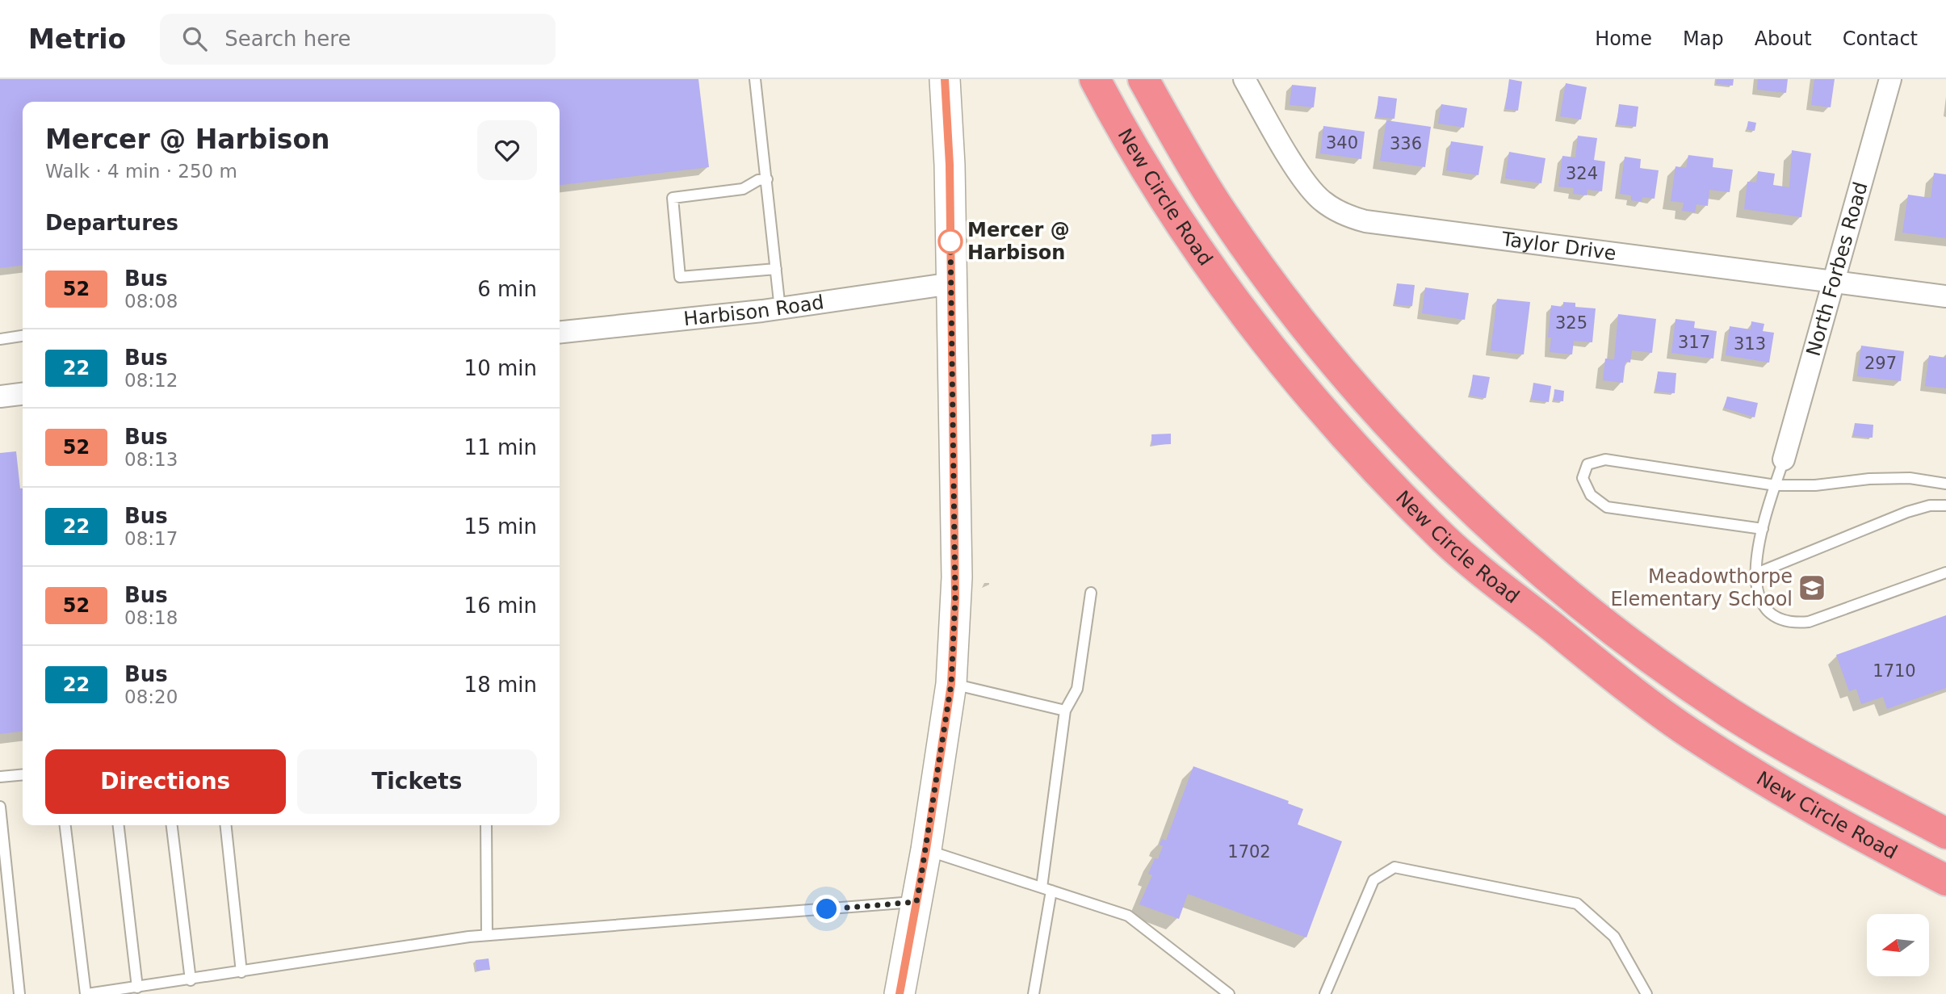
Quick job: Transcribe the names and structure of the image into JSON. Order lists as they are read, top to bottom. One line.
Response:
{"streets":{"highway":["New Circle Road"],"street":["Taylor Drive","North Forbes Road","Harbison Road"]},"crossings":[["Taylor Drive","North Forbes Road"]],"places":{"other":["Mercer @ Harbison"],"school or university":["Meadowthorpe Elementary School"]},"lines":["bus line 52"],"house_numbers":["340","336","324","325","317","313","297","1710","1702"],"north":"left","page":{"header":"Metrio","search":"Search here","nav":["Home","Map","About","Contact"],"heading":[["Mercer @ Harbison","Walk · 4 min · 250 m"],"Departures"],"list":[{"mark":"52","name":"Bus","note":"08:08","value":"6 min"},{"mark":"22","name":"Bus","note":"08:12","value":"10 min"},{"mark":"52","name":"Bus","note":"08:13","value":"11 min"},{"mark":"22","name":"Bus","note":"08:17","value":"15 min"},{"mark":"52","name":"Bus","note":"08:18","value":"16 min"},{"mark":"22","name":"Bus","note":"08:20","value":"18 min"}],"buttons":["Directions","Tickets"]}}
